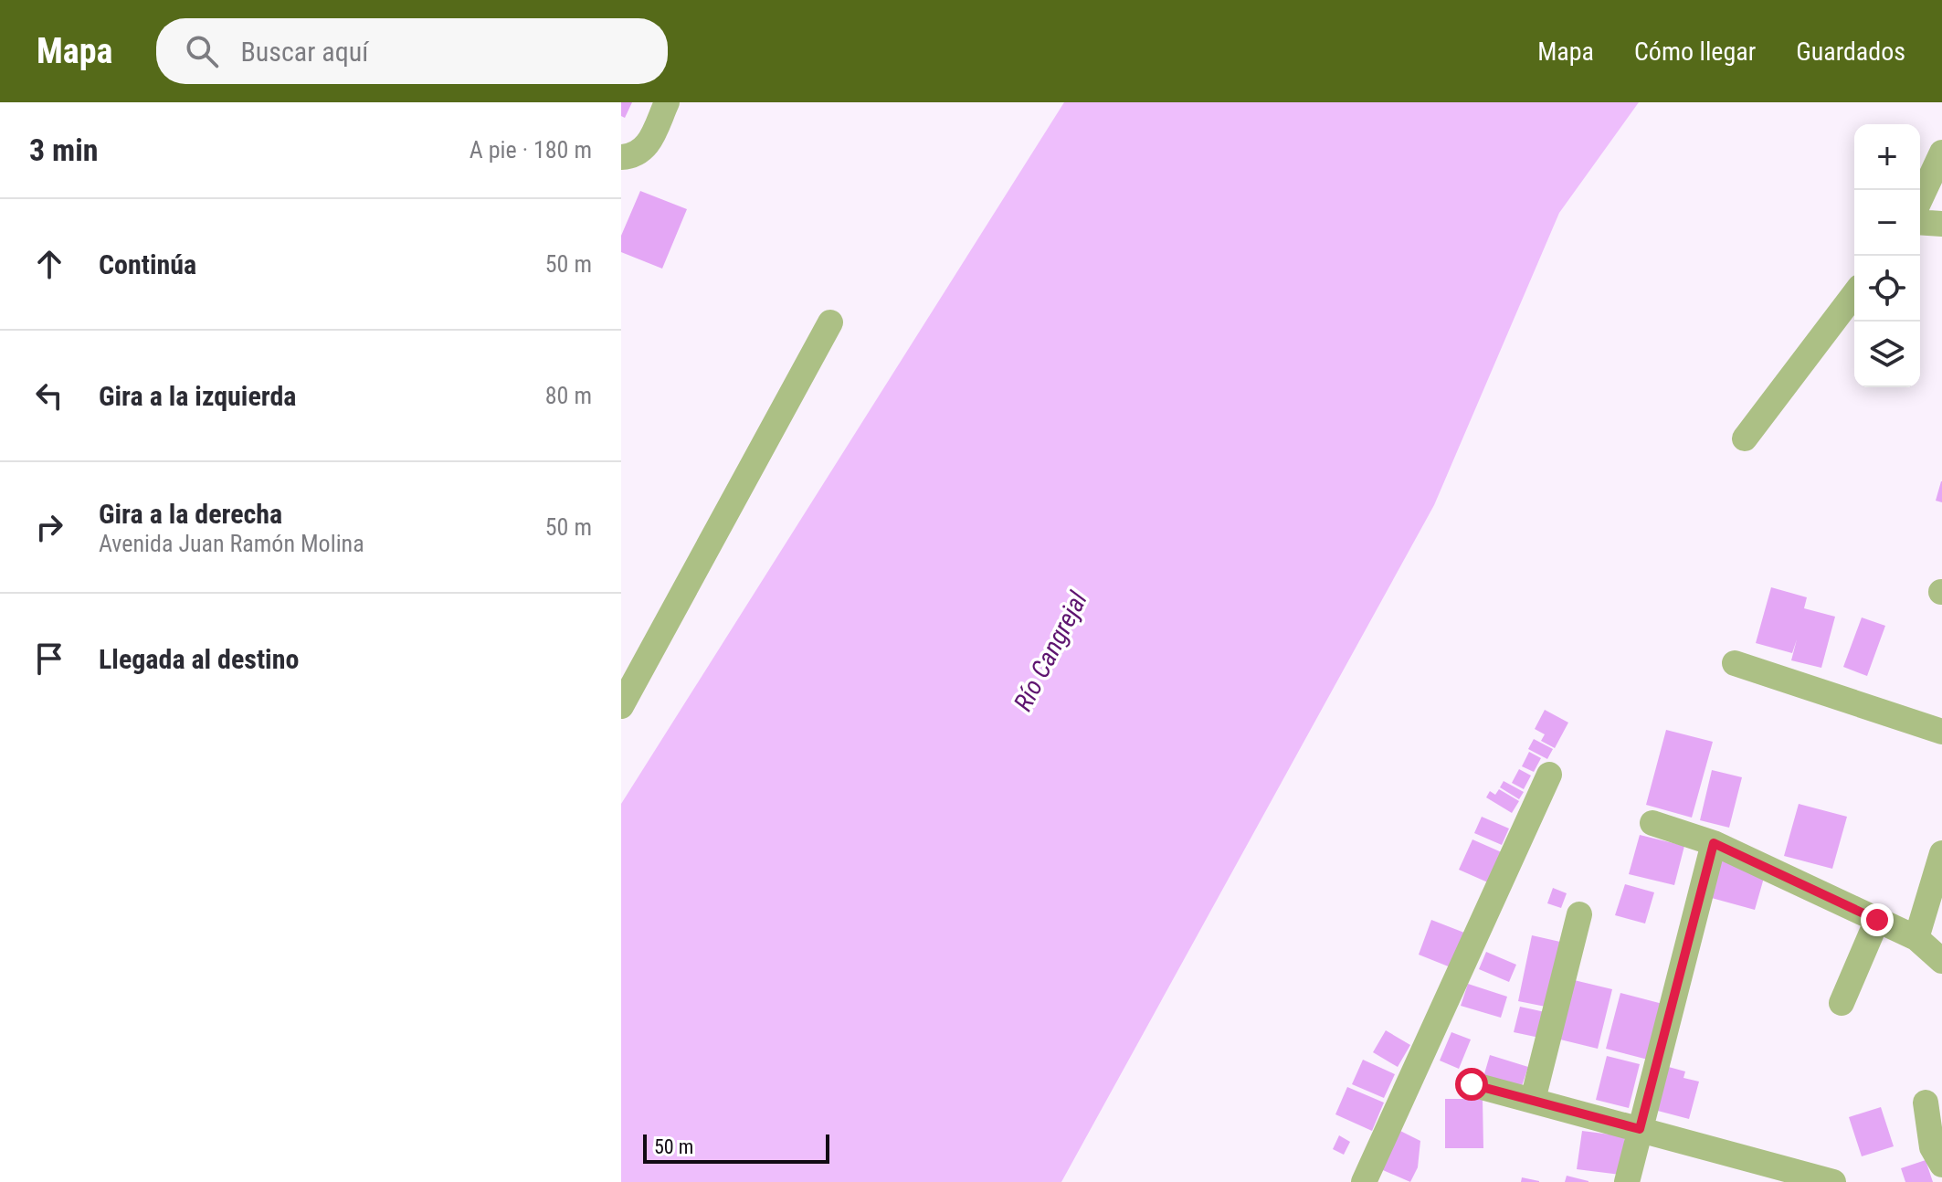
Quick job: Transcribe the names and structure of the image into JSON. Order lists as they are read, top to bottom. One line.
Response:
{"water":["Río Cangrejal"],"scale_bar":"50 m","page":{"header":"Mapa","search":"Buscar aquí","nav":["Mapa","Cómo llegar","Guardados"],"heading":["3 min","A pie · 180 m"],"map_buttons":["+","−"],"list":[["Continúa","50 m"],["Gira a la izquierda","80 m"],["Gira a la derecha","Avenida Juan Ramón Molina","50 m"],"Llegada al destino"],"scale":"50 m"}}
